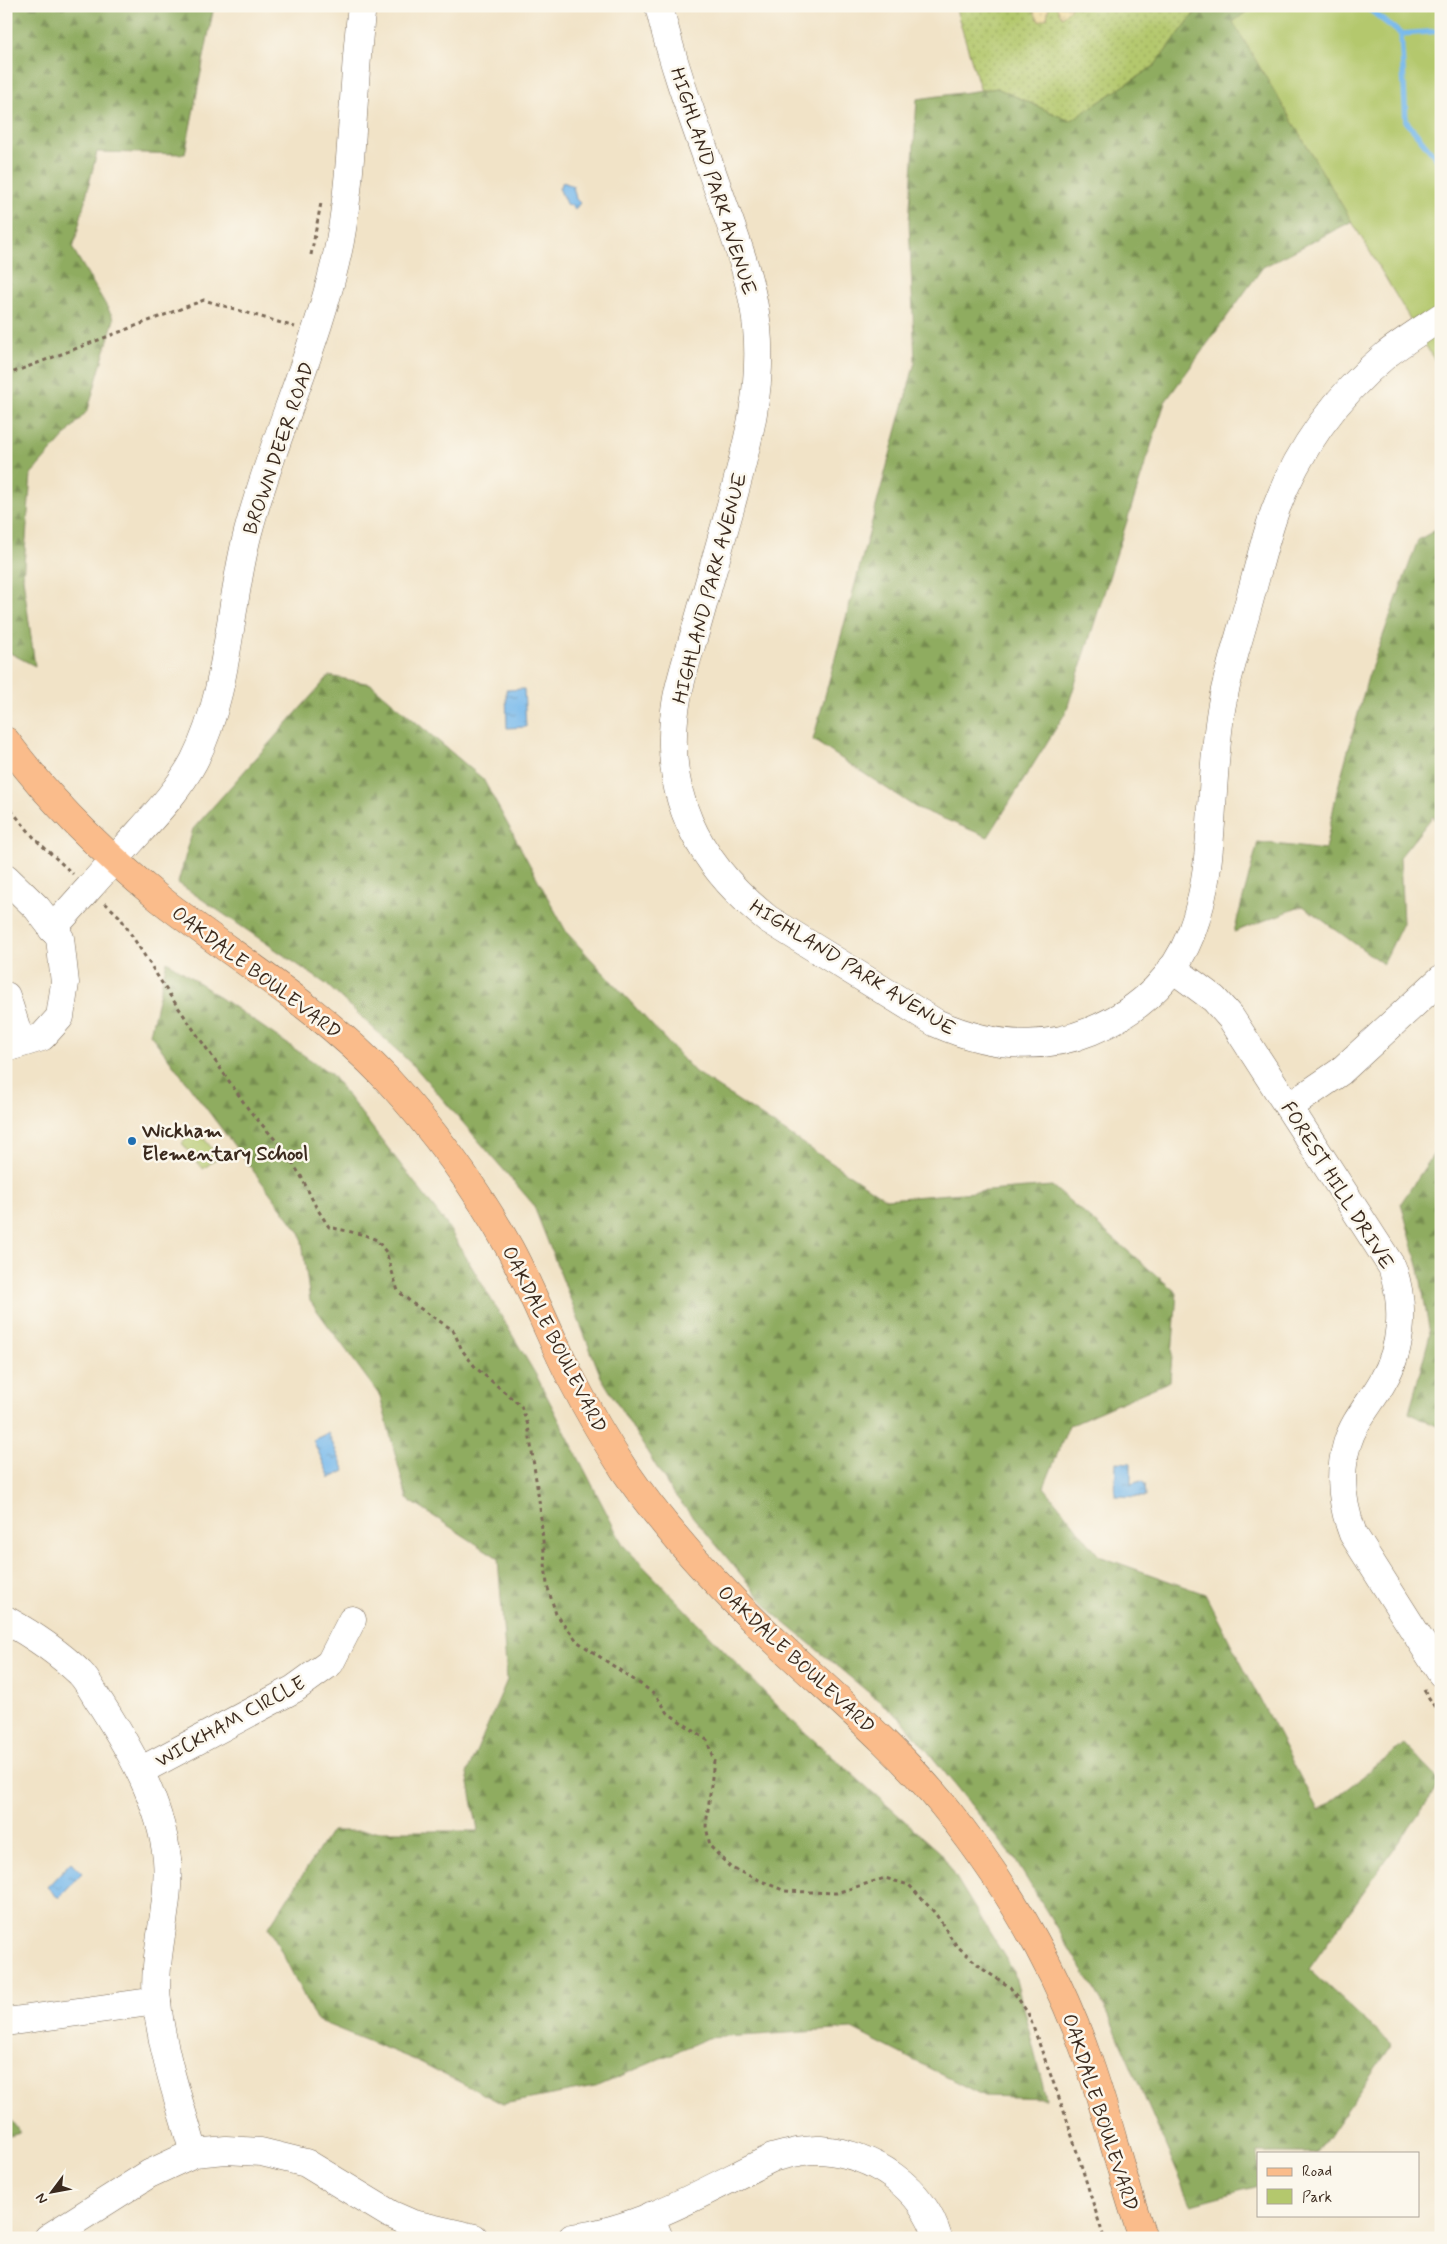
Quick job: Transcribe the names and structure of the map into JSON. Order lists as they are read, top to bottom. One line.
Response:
{"streets":{"main road":["OAKDALE BOULEVARD"],"street":["HIGHLAND PARK AVENUE","BROWN DEER ROAD","FOREST HILL DRIVE","WICKHAM CIRCLE"]},"crossings":[["HIGHLAND PARK AVENUE","FOREST HILL DRIVE"],["BROWN DEER ROAD","OAKDALE BOULEVARD"]],"places":["Wickham Elementary School"],"legend":["Road","Park"],"north":"bottom left"}
